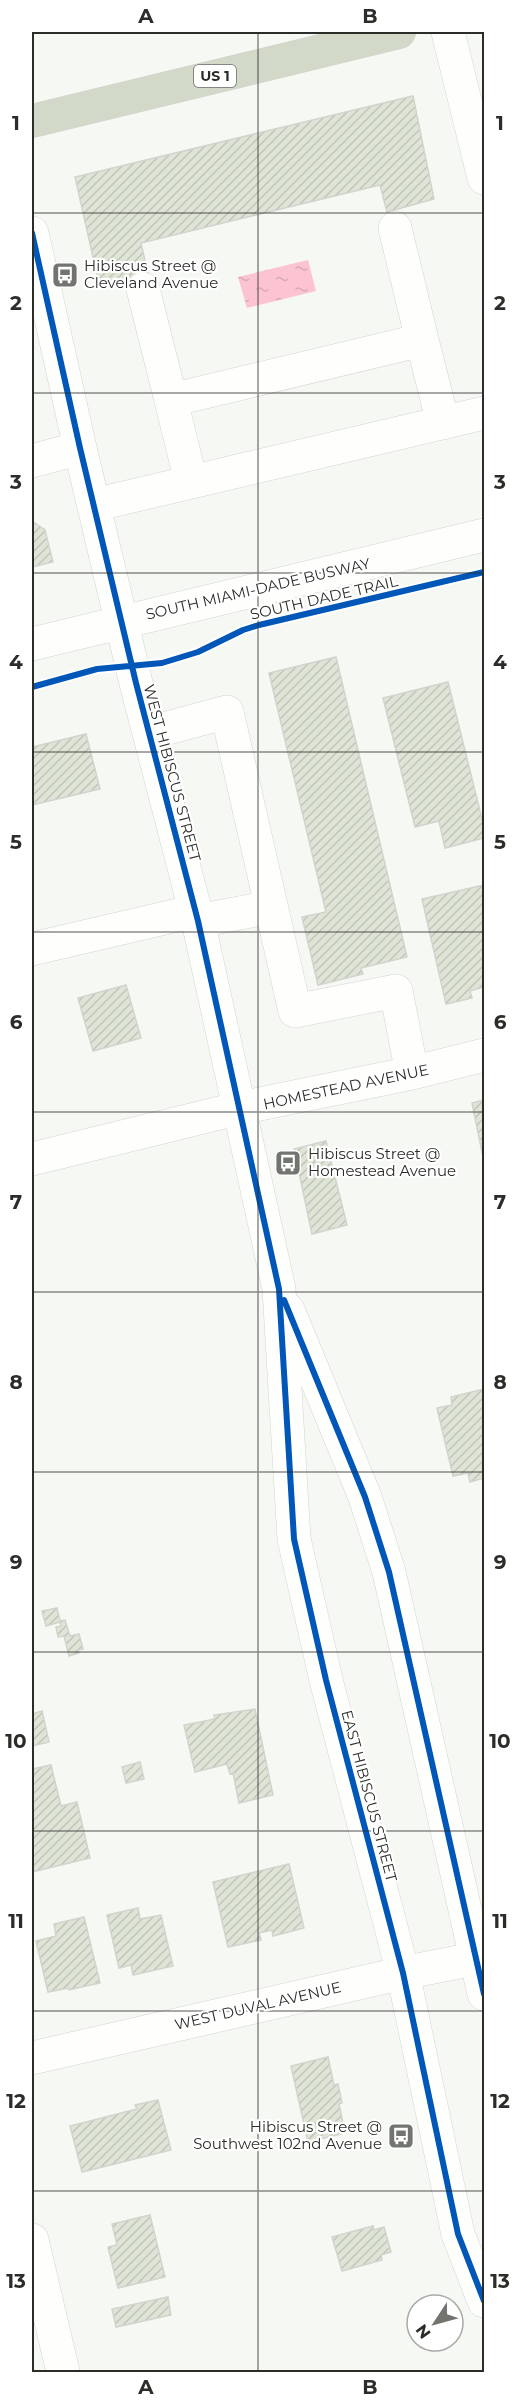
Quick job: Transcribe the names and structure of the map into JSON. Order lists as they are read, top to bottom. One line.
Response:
{"streets":{"highway":["US 1"],"street":["SOUTH MIAMI-DADE BUSWAY","WEST HIBISCUS STREET","HOMESTEAD AVENUE","EAST HIBISCUS STREET","WEST DUVAL AVENUE"],"cycle path":["SOUTH DADE TRAIL"]},"crossings":[["SOUTH MIAMI-DADE BUSWAY","WEST HIBISCUS STREET"],["WEST HIBISCUS STREET","HOMESTEAD AVENUE"],["WEST HIBISCUS STREET","EAST HIBISCUS STREET"],["HOMESTEAD AVENUE","EAST HIBISCUS STREET"],["EAST HIBISCUS STREET","WEST DUVAL AVENUE"]],"places":{"bus stop":["Hibiscus Street @ Cleveland Avenue","Hibiscus Street @ Homestead Avenue","Hibiscus Street @ Southwest 102nd Avenue"]},"north":"bottom left","grid":{"columns":["A","B"],"rows":["1","2","3","4","5","6","7","8","9","10","11","12","13"]}}
